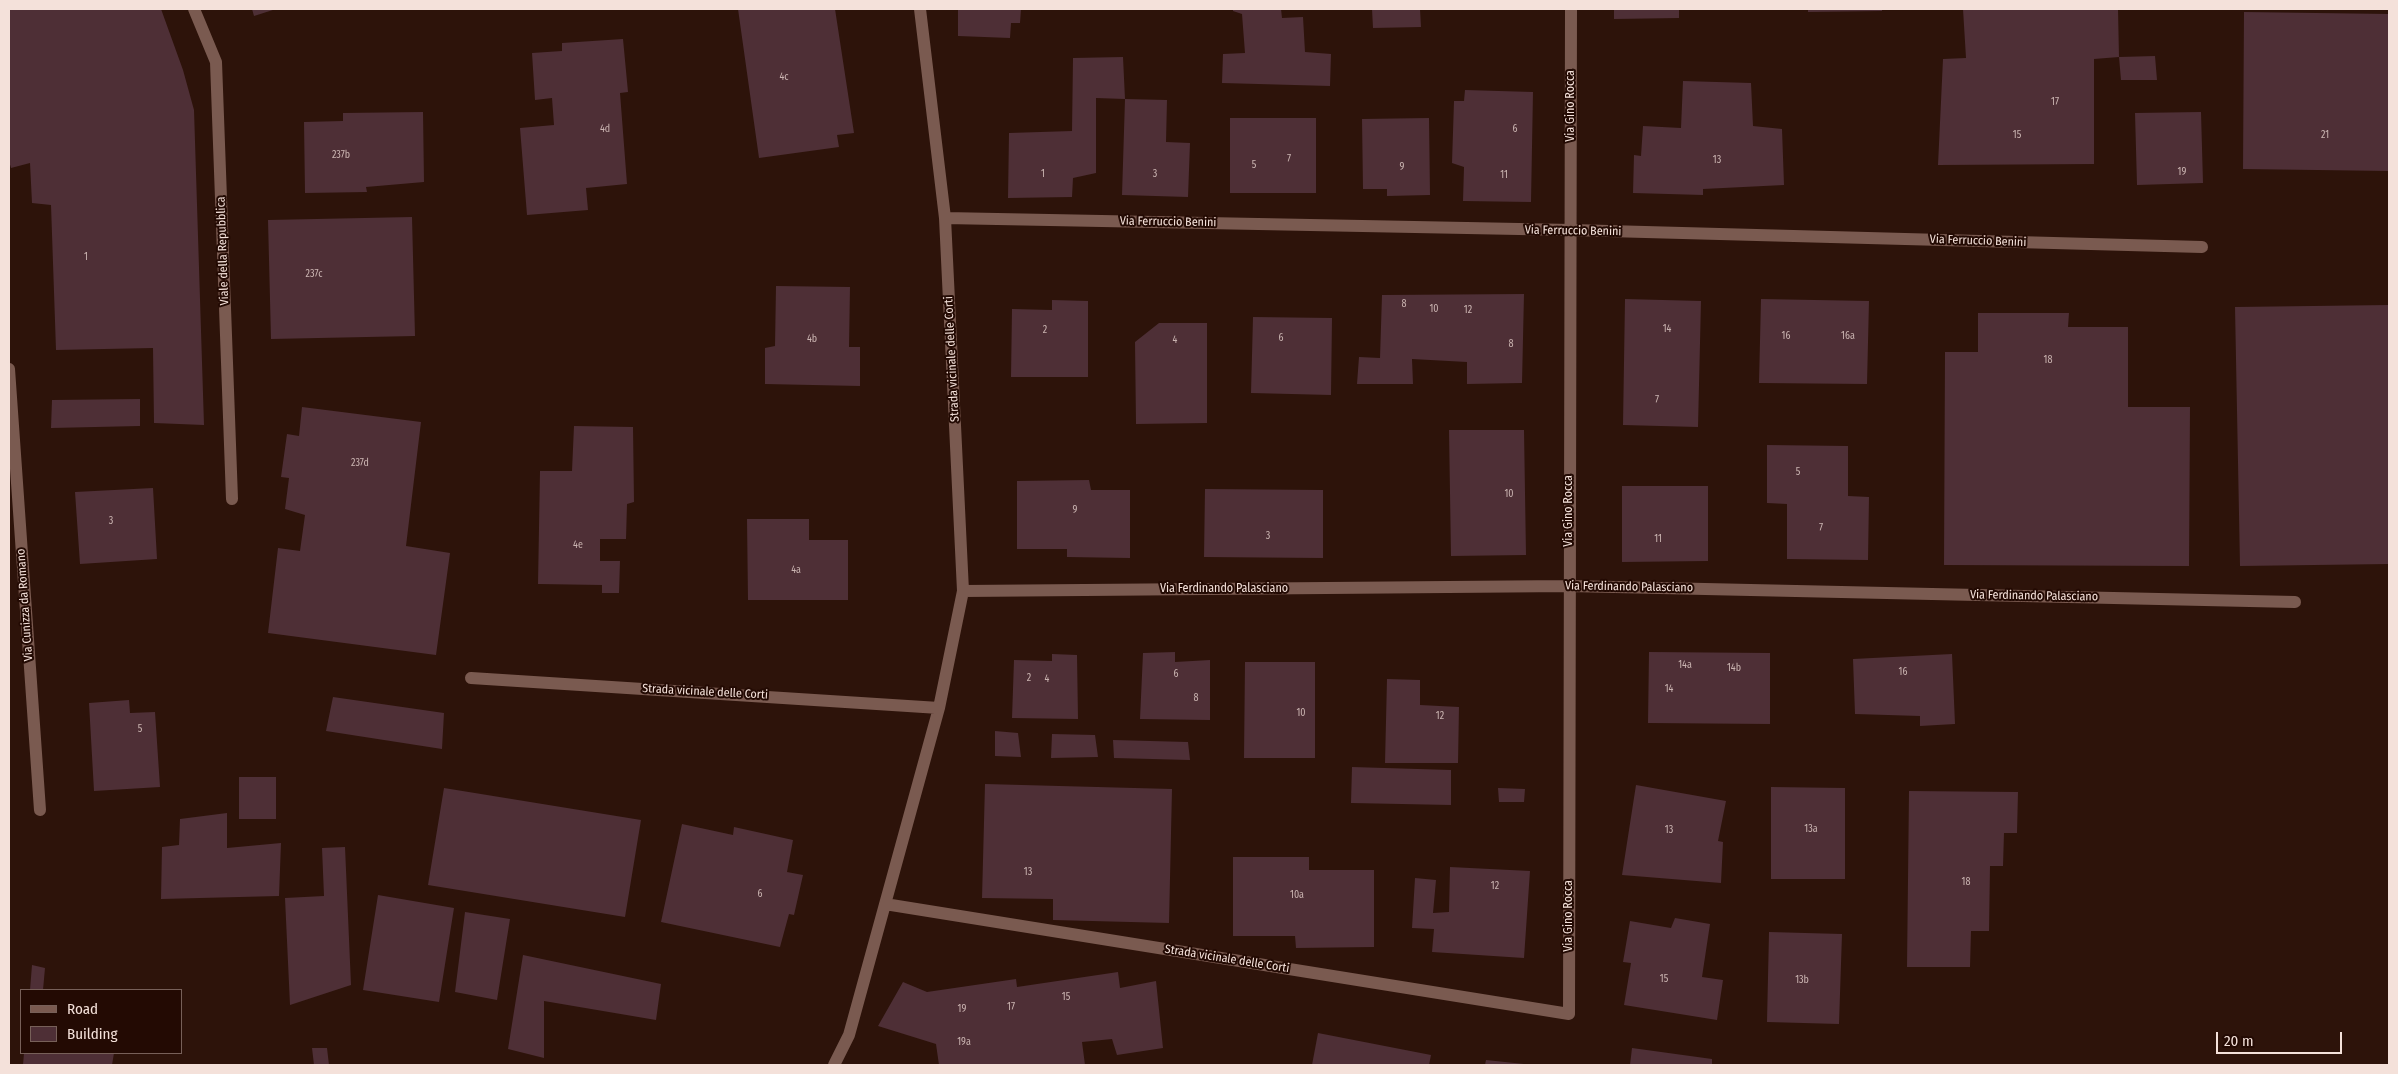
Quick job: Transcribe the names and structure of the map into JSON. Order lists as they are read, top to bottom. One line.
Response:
{"streets":{"street":["Via Gino Rocca","Via Ferruccio Benini","Viale della Repubblica","Strada vicinale delle Corti","Via Ferdinando Palasciano","Via Cunizza da Romano"]},"crossings":[["Via Gino Rocca","Via Ferruccio Benini"],["Via Gino Rocca","Strada vicinale delle Corti"],["Via Gino Rocca","Via Ferdinando Palasciano"],["Via Ferruccio Benini","Strada vicinale delle Corti"],["Strada vicinale delle Corti","Via Ferdinando Palasciano"]],"house_numbers":["4c","17","4d","6","15","21","237b","7","13","5","9","19","1","3","11","1","237c","8","10","12","14","2","16","16a","6","4b","4","8","18","7","237d","5","10","9","3","7","3","11","4e","4a","14a","14b","16","6","2","4","14","8","10","12","5","13a","13","13","18","12","6","10a","15","13b","15","17","19","19a"],"legend":["Road","Building"],"scale_bar":"20 m"}
